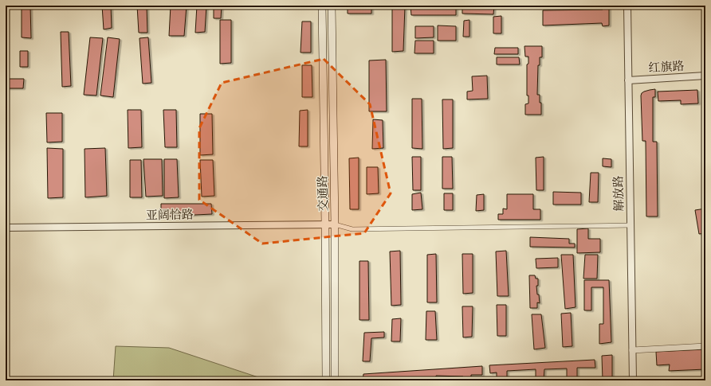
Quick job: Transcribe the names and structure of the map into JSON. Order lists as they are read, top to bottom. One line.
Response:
{"streets":{"main road":["交通路"],"street":["红旗路","解放路","亚阔恰路"]},"crossings":[["红旗路","解放路"],["交通路","亚阔恰路"]]}
